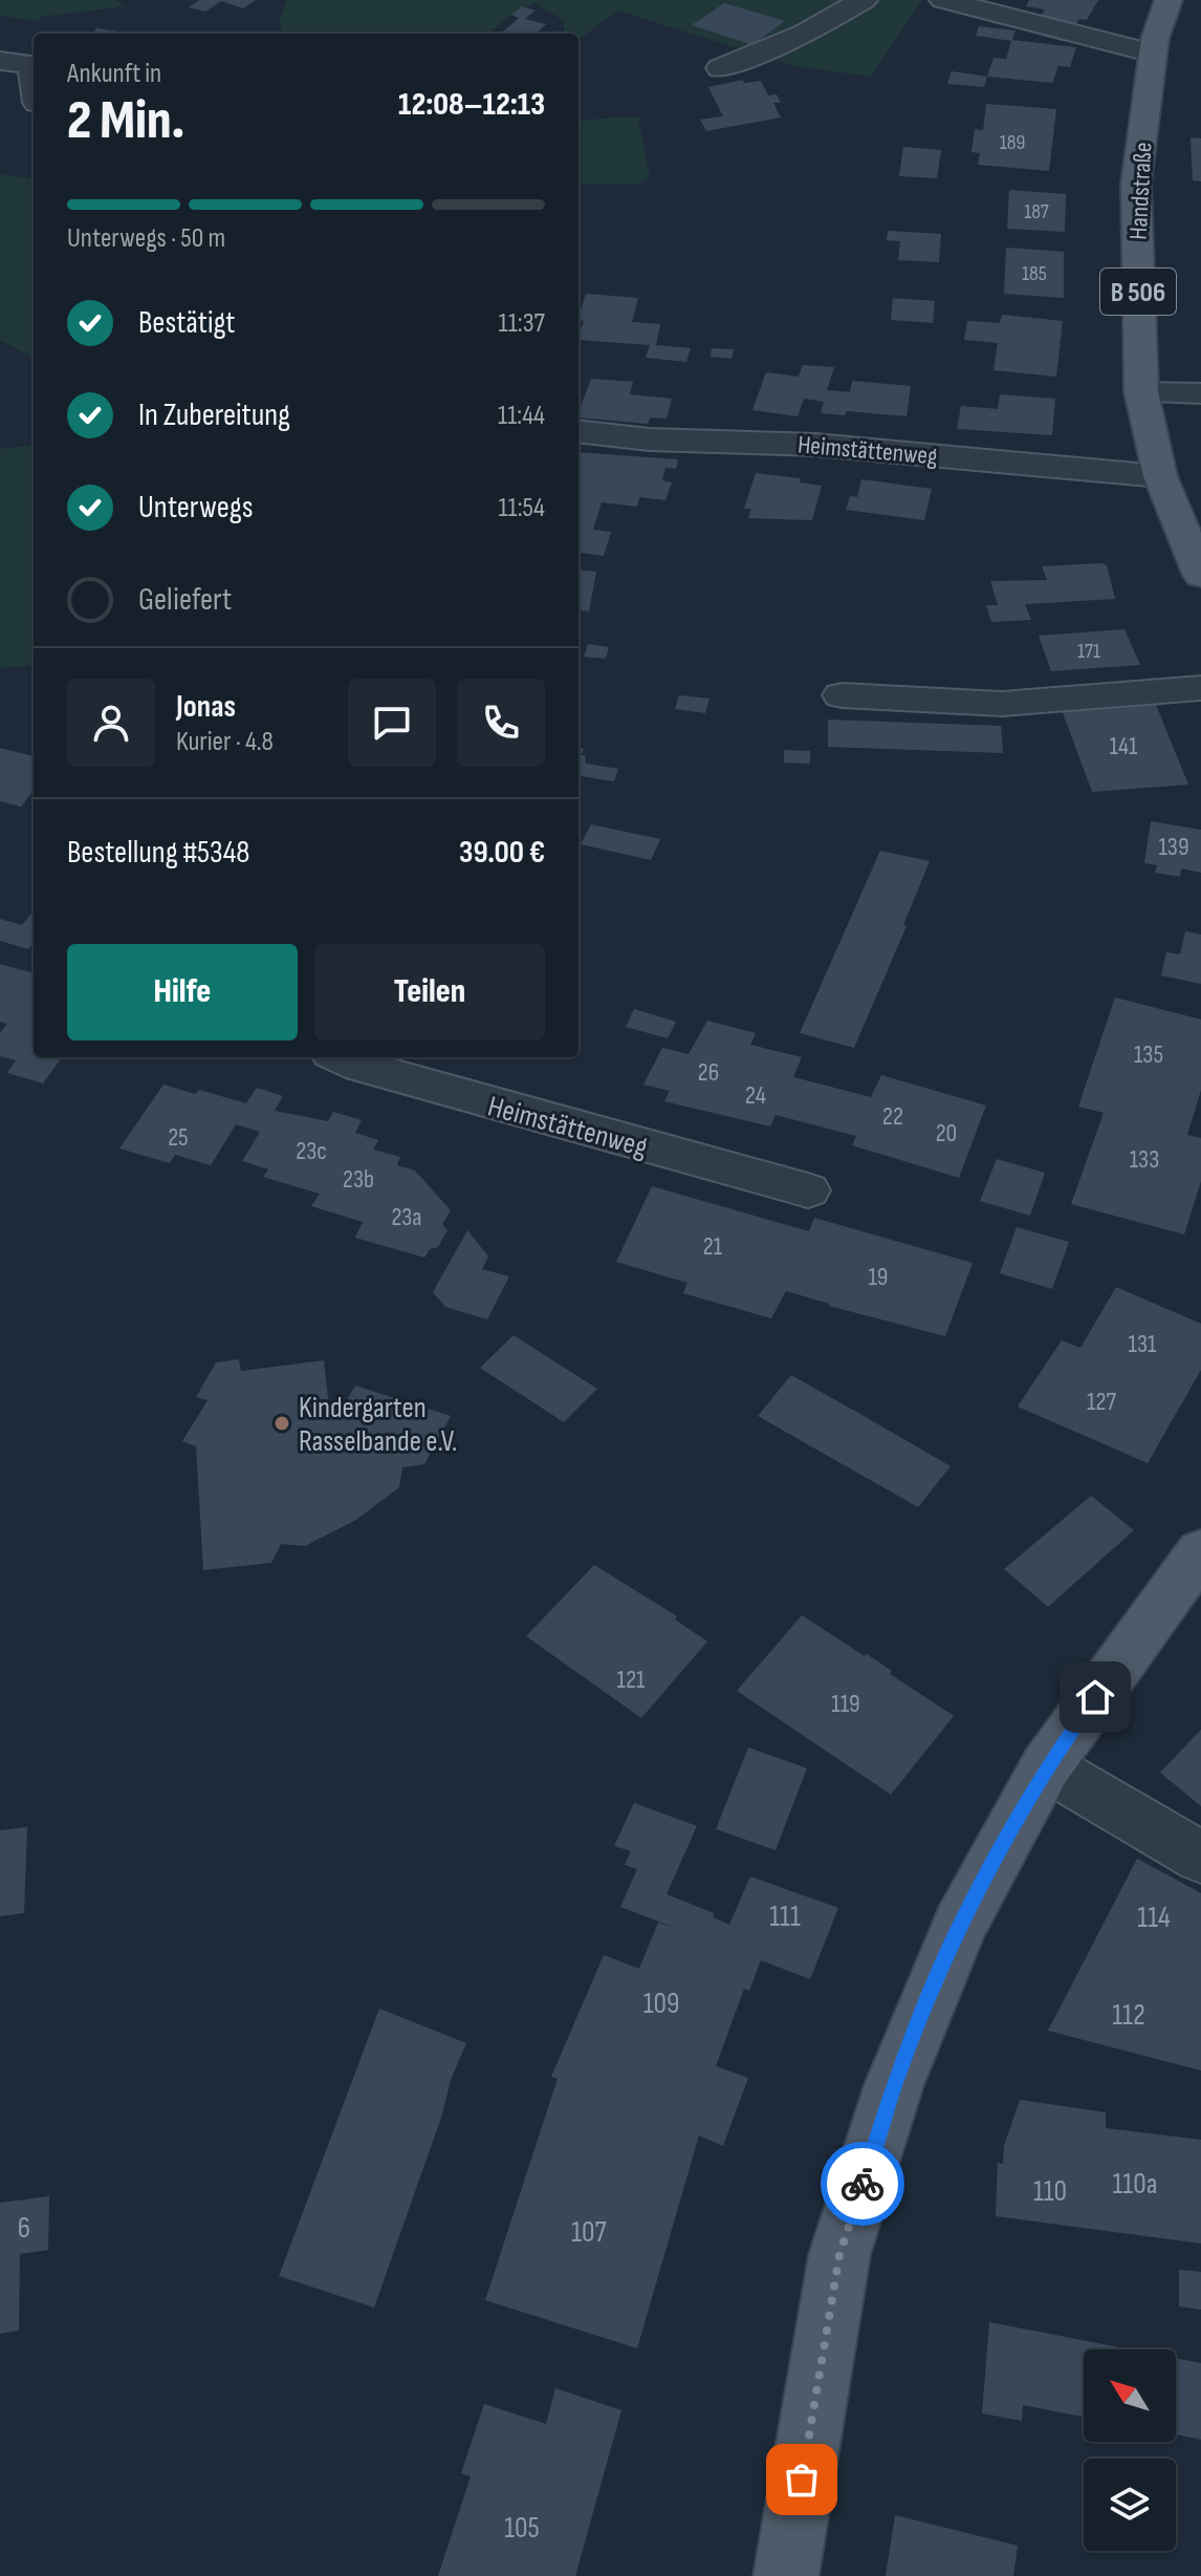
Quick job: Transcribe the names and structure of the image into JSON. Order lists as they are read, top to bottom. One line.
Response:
{"streets":{"main road":["Handstraße","B 506"],"street":["Heimstättenweg"]},"crossings":[["Handstraße","Heimstättenweg"]],"places":["Kindergarten Rasselbande e.V."],"house_numbers":["189","187","185","171","141","139","135","26","24","22","20","25","23c","133","23b","23a","21","19","131","127","121","119","111","114","109","112","110a","110","6","107","105"],"north":"top left","page":{"heading":["2 Min.","Ankunft in","12:08–12:13"],"panel":["Jonas","Kurier · 4.8","Bestellung #5348","39.00 €"],"bar":"Unterwegs · 50 m","list":[["Bestätigt","11:37"],["In Zubereitung","11:44"],["Unterwegs","11:54"],"Geliefert"],"buttons":["Hilfe","Teilen"]}}
